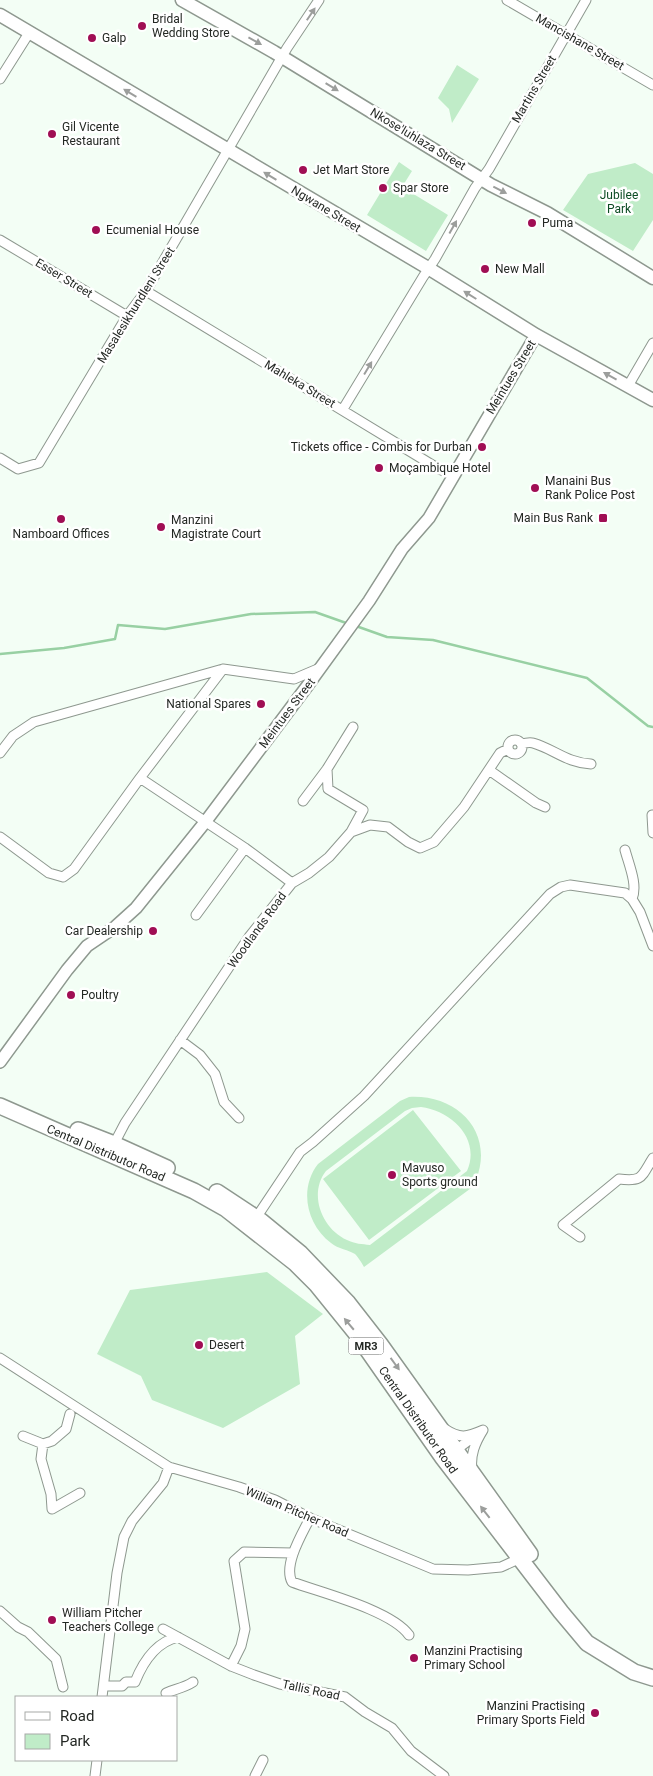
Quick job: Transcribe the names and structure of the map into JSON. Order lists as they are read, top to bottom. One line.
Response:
{"streets":{"highway":["Central Distributor Road","MR3"],"main road":["Nkose'luhlaza Street","Ngwane Street"],"street":["Mancishane Street","Martins Street","Esser Street","Masalesikhundleni Street","Meintues Street","Mahleka Street","Woodlands Road","William Pitcher Road","Tallis Road"]},"crossings":[["Mancishane Street","Martins Street"],["Martins Street","Nkose'luhlaza Street"],["Martins Street","Ngwane Street"],["Nkose'luhlaza Street","Masalesikhundleni Street"],["Ngwane Street","Masalesikhundleni Street"],["Ngwane Street","Meintues Street"],["Esser Street","Masalesikhundleni Street"],["Masalesikhundleni Street","Mahleka Street"],["Meintues Street","Mahleka Street"],["Woodlands Road","Central Distributor Road"],["Central Distributor Road","William Pitcher Road"]],"one_way":["Nkose'luhlaza Street","Ngwane Street"],"parks":["Jubilee Park"],"places":{"other":["Bridal Wedding Store","Galp","Gil Vicente Restaurant","Jet Mart Store","Spar Store","Puma","Ecumenial House","New Mall","Tickets office - Combis for Durban","Moçambique Hotel","Manaini Bus Rank Police Post","Namboard Offices","Manzini Magistrate Court","National Spares","Car Dealership","Poultry","Mavuso Sports ground","Desert","William Pitcher Teachers College","Manzini Practising Primary School","Manzini Practising Primary Sports Field"],"transit":["Main Bus Rank"]},"legend":["Road","Park"]}
